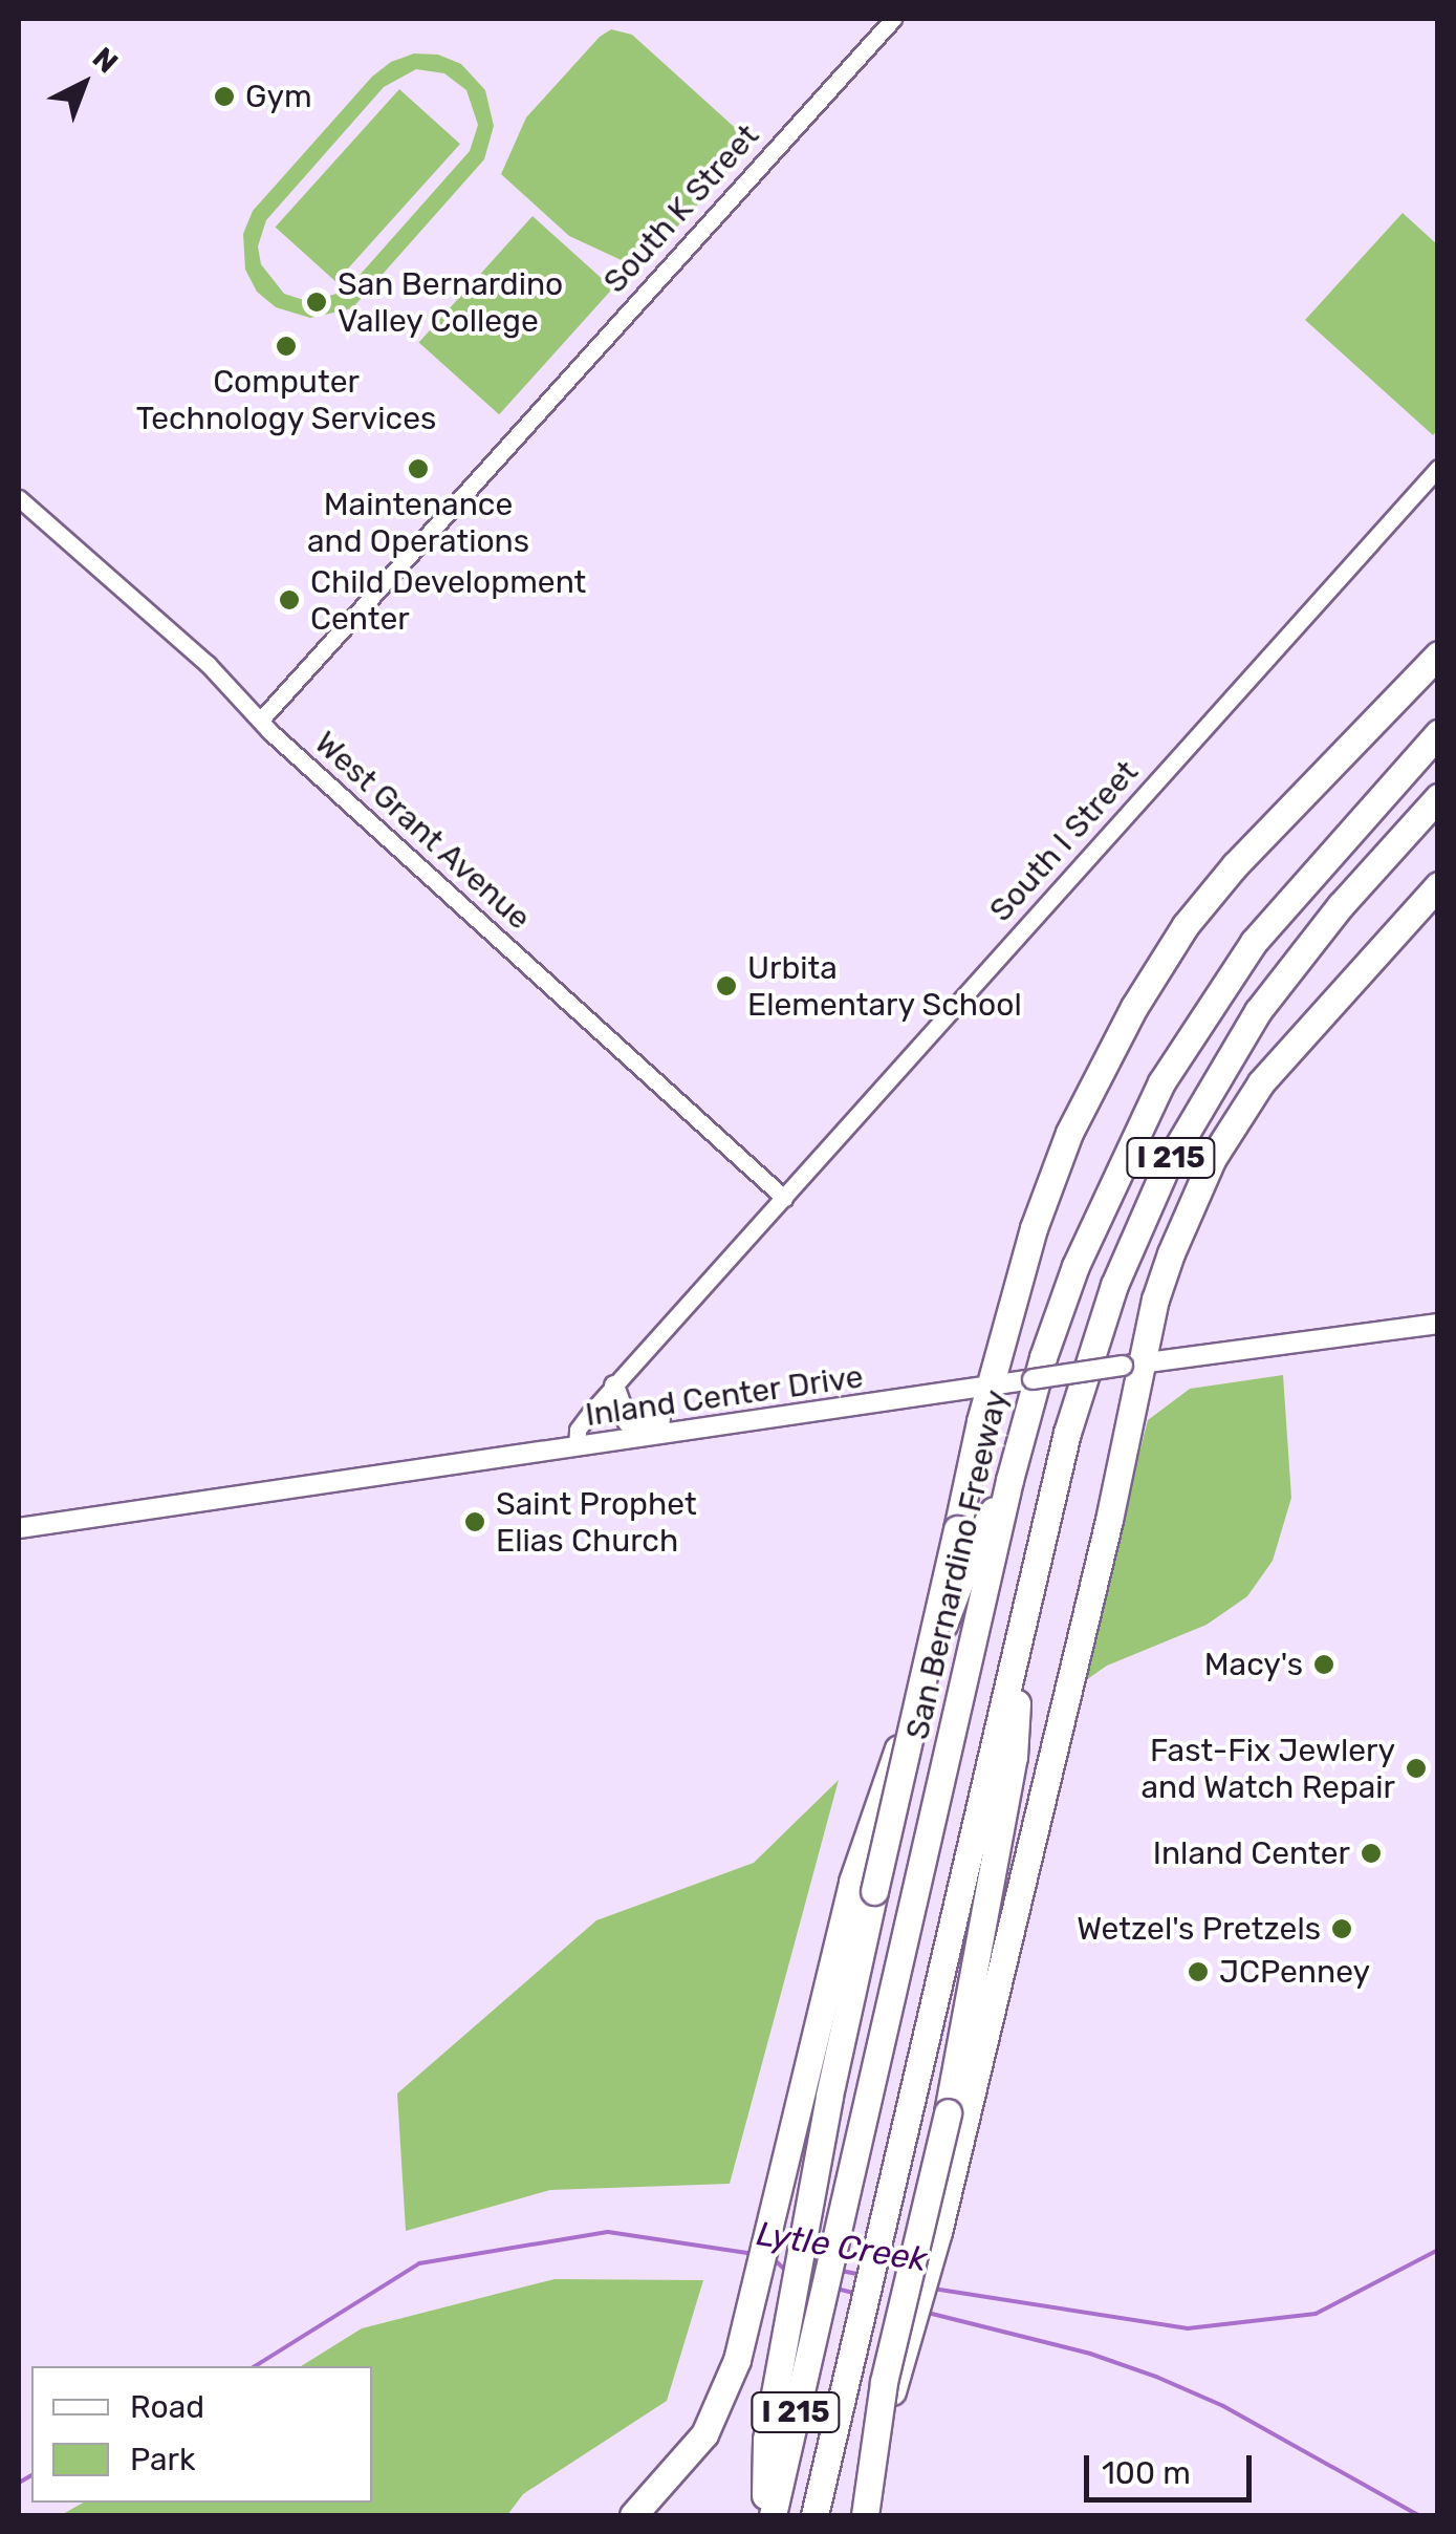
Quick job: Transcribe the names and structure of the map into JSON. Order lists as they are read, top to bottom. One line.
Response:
{"streets":{"highway":["I 215","San Bernardino Freeway"],"main road":["Inland Center Drive"],"street":["South K Street","West Grant Avenue","South I Street"]},"crossings":[["South K Street","West Grant Avenue"],["West Grant Avenue","South I Street"],["South I Street","Inland Center Drive"]],"water":["Lytle Creek"],"places":["Gym","San Bernardino Valley College","Computer Technology Services","Maintenance and Operations","Child Development Center","Urbita Elementary School","Saint Prophet Elias Church","Macy's","Fast-Fix Jewlery and Watch Repair","Inland Center","Wetzel's Pretzels","JCPenney"],"legend":["Road","Park"],"scale_bar":"100 m","north":"top right"}
